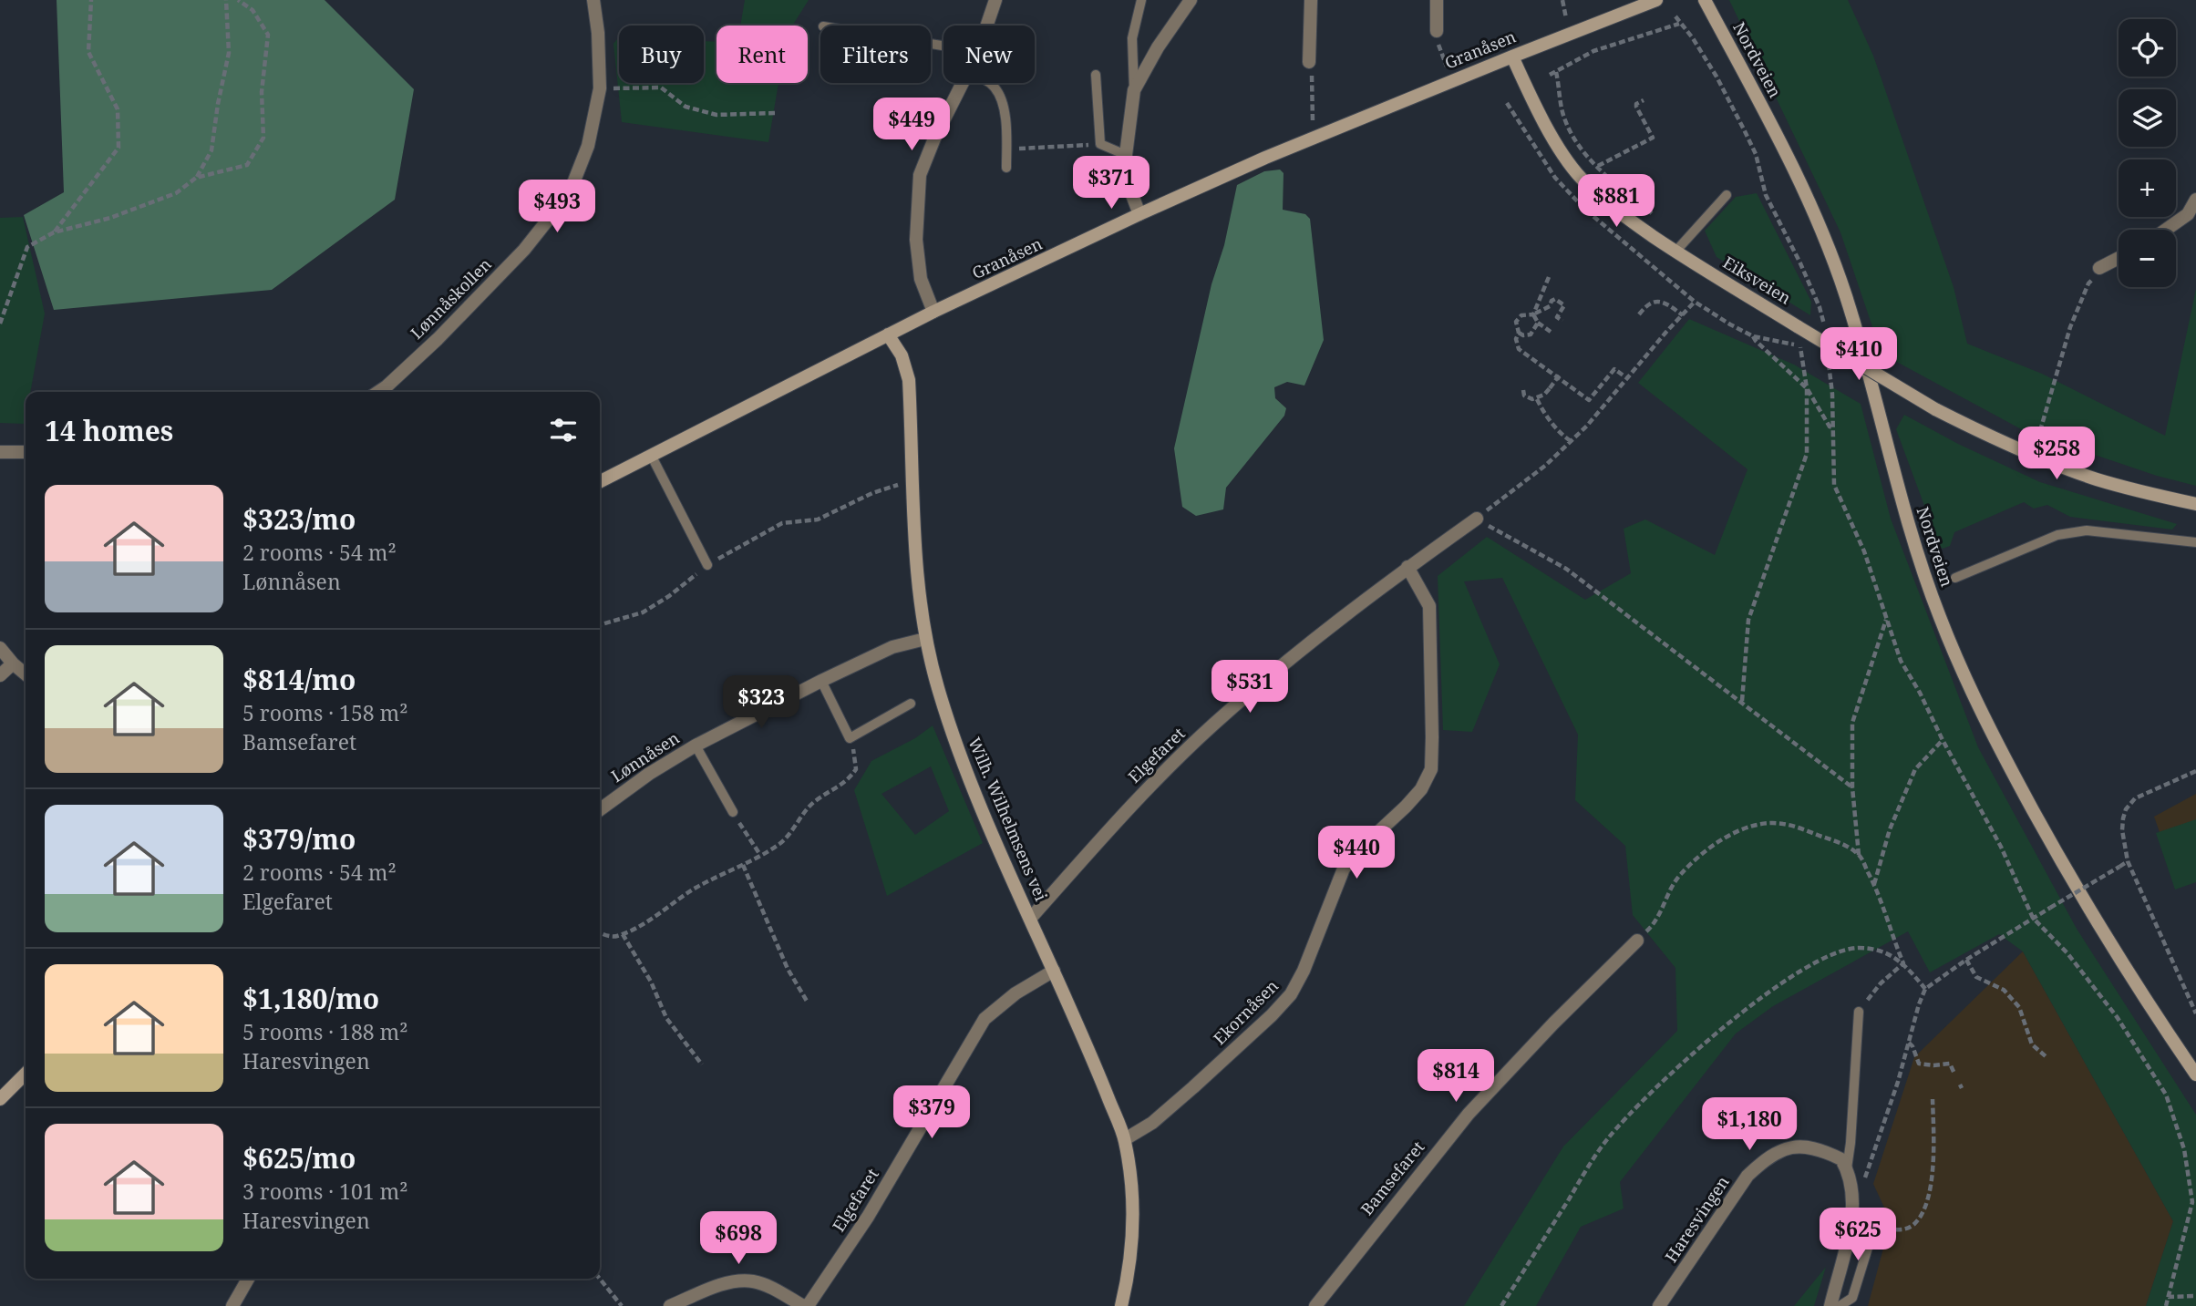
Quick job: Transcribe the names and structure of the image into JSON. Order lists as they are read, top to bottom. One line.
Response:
{"streets":{"street":["Granåsen","Nordveien","Eiksveien","Lønnåskollen","Elgefaret","Lønnåsen","Wilh. Wilhelmsens vei","Ekornåsen","Bamsefaret","Haresvingen"]},"crossings":[["Granåsen","Eiksveien"],["Granåsen","Wilh. Wilhelmsens vei"],["Elgefaret","Wilh. Wilhelmsens vei"],["Elgefaret","Ekornåsen"],["Lønnåsen","Wilh. Wilhelmsens vei"],["Wilh. Wilhelmsens vei","Ekornåsen"]],"page":{"map_buttons":["+","−"],"chip":["Buy","Rent","Filters","New"],"price":["$449","$371","$881","$493","$410","$258","$531","$323","$440","$814","$379","$1,180","$625","$698"],"heading":"14 homes","list":[{"name":"$323/mo","note":"2 rooms · 54 m² · Lønnåsen"},{"name":"$814/mo","note":"5 rooms · 158 m² · Bamsefaret"},{"name":"$379/mo","note":"2 rooms · 54 m² · Elgefaret"},{"name":"$1,180/mo","note":"5 rooms · 188 m² · Haresvingen"},{"name":"$625/mo","note":"3 rooms · 101 m² · Haresvingen"}]}}
